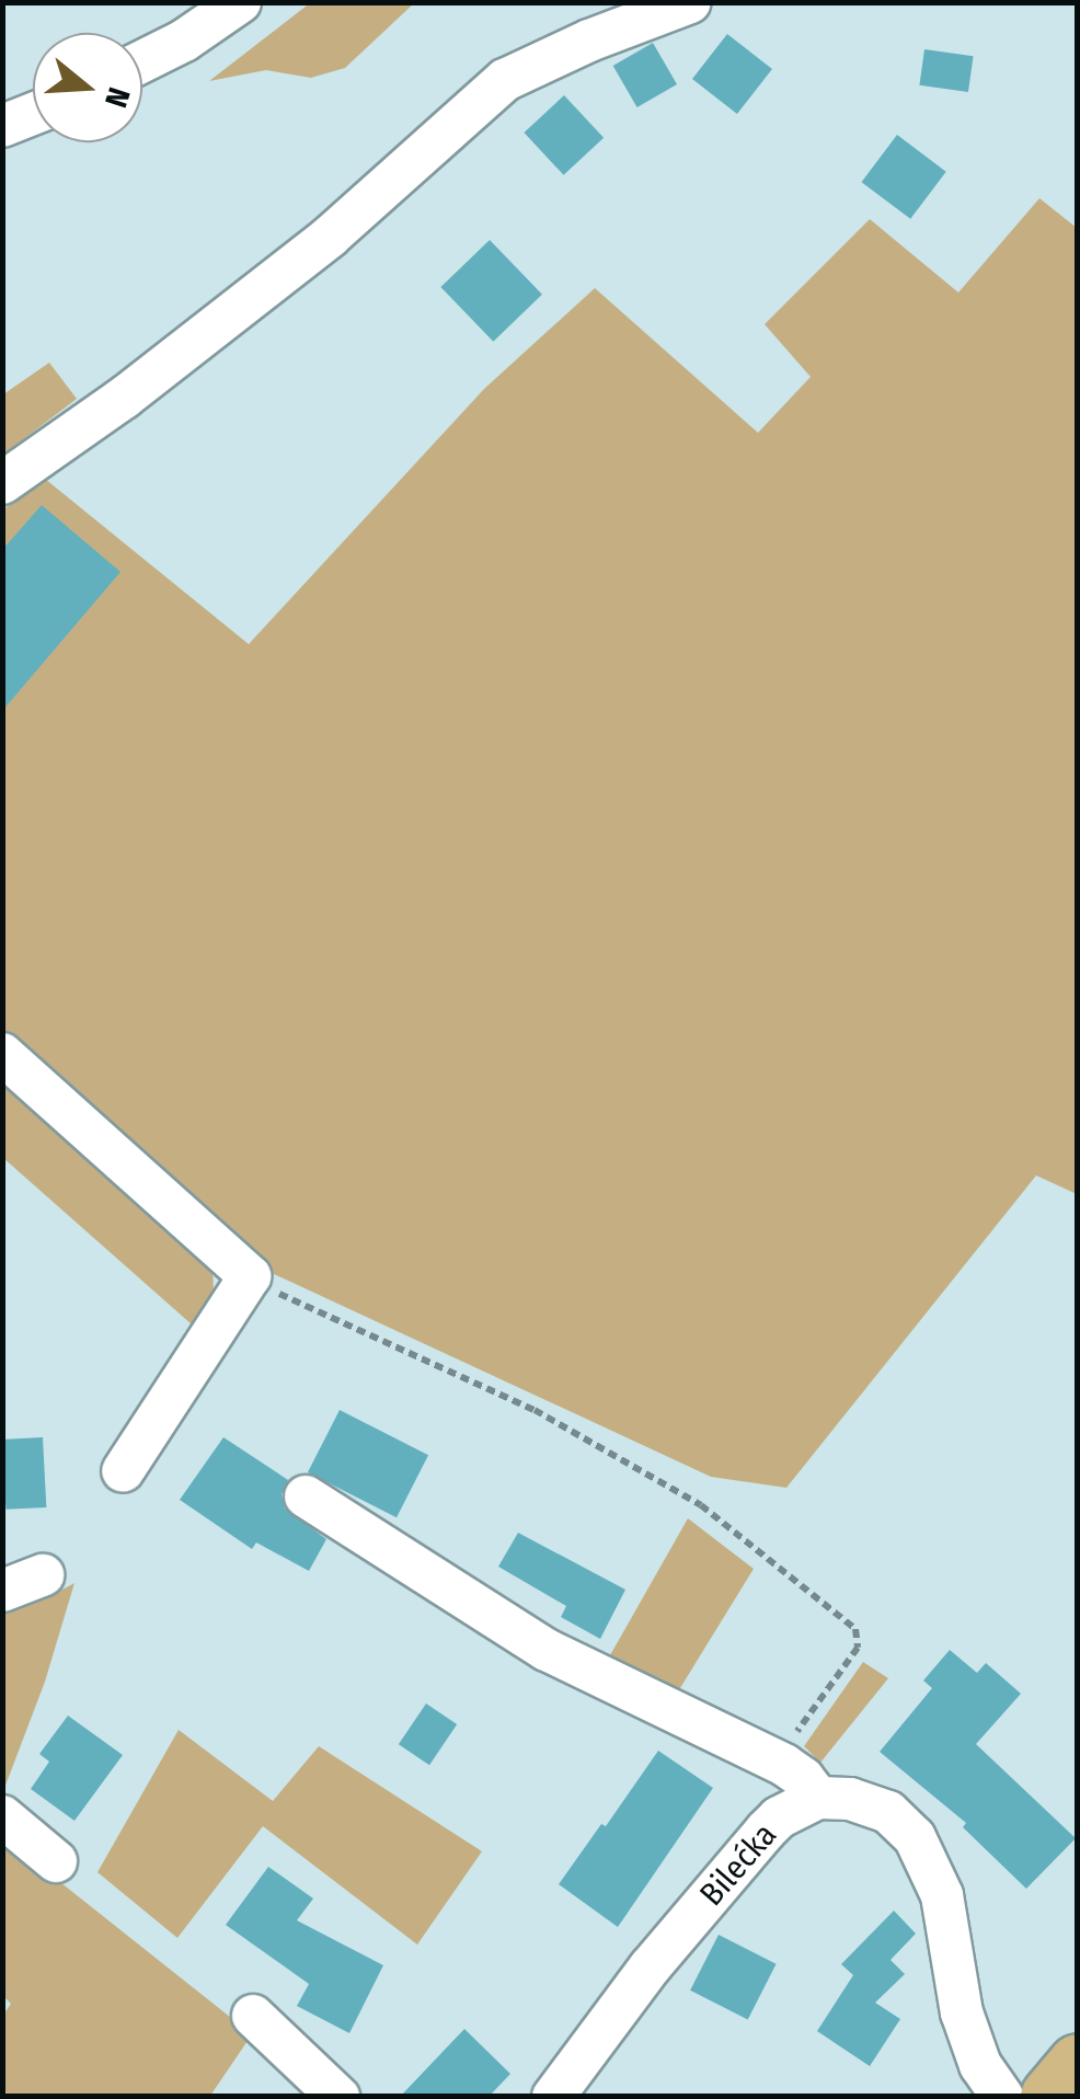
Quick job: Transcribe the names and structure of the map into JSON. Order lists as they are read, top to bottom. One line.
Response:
{"streets":{"street":["Bilećka"]},"north":"right"}
